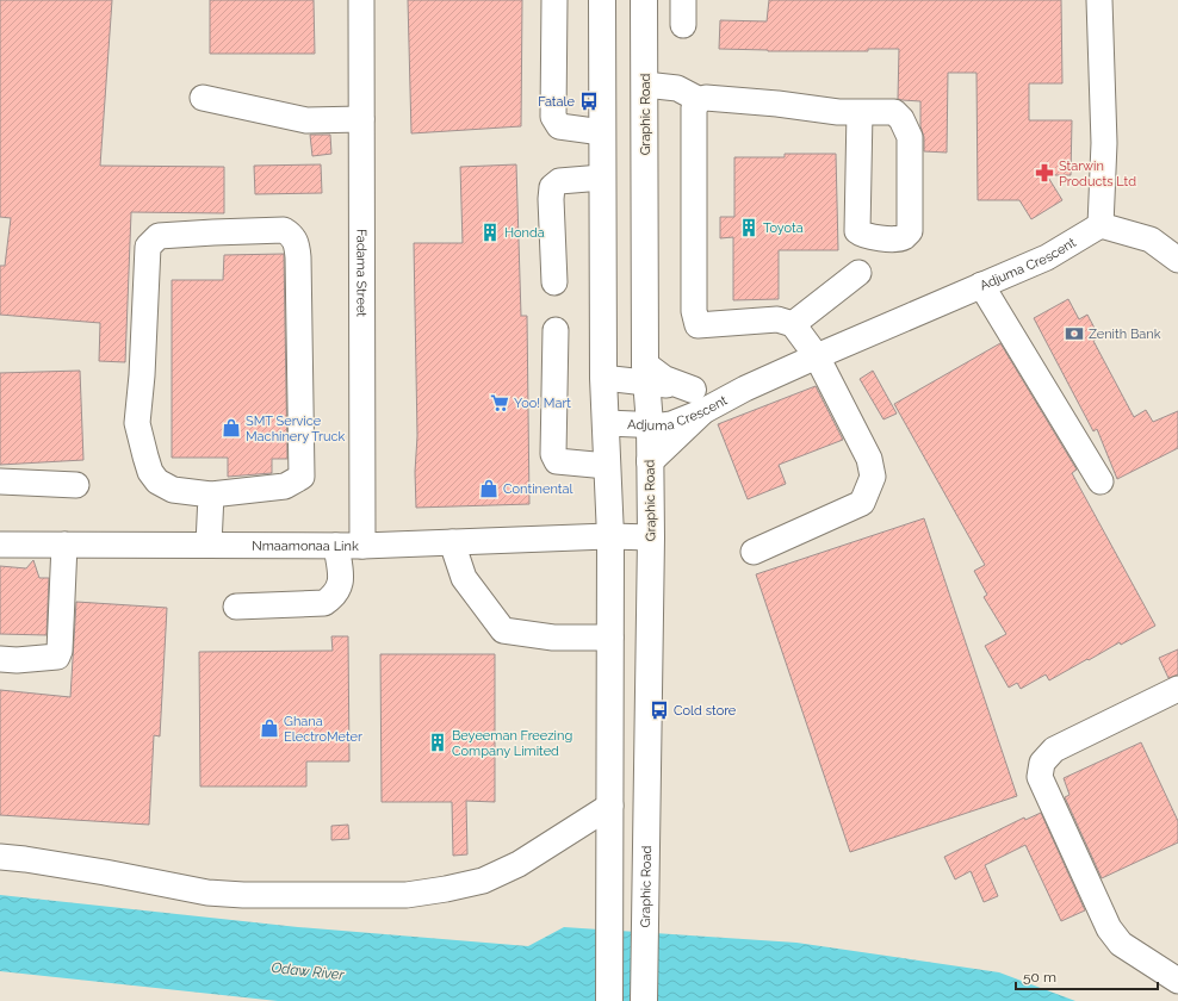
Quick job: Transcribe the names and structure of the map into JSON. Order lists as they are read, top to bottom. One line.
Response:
{"streets":{"main road":["Graphic Road"],"street":["Adjuma Crescent","Fadama Street","Nmaamonaa Link"]},"crossings":[["Graphic Road","Adjuma Crescent"],["Graphic Road","Nmaamonaa Link"],["Fadama Street","Nmaamonaa Link"]],"water":["Odaw River"],"places":{"bus stop":["Fatale","Cold store"],"pharmacy":["Starwin Products Ltd"],"building":["Toyota","Honda","Beyeeman Freezing Company Limited"],"bank":["Zenith Bank"],"supermarket":["Yoo! Mart"],"shop":["SMT Service Machinery Truck","Continental","Ghana ElectroMeter"]},"scale_bar":"50 m"}
